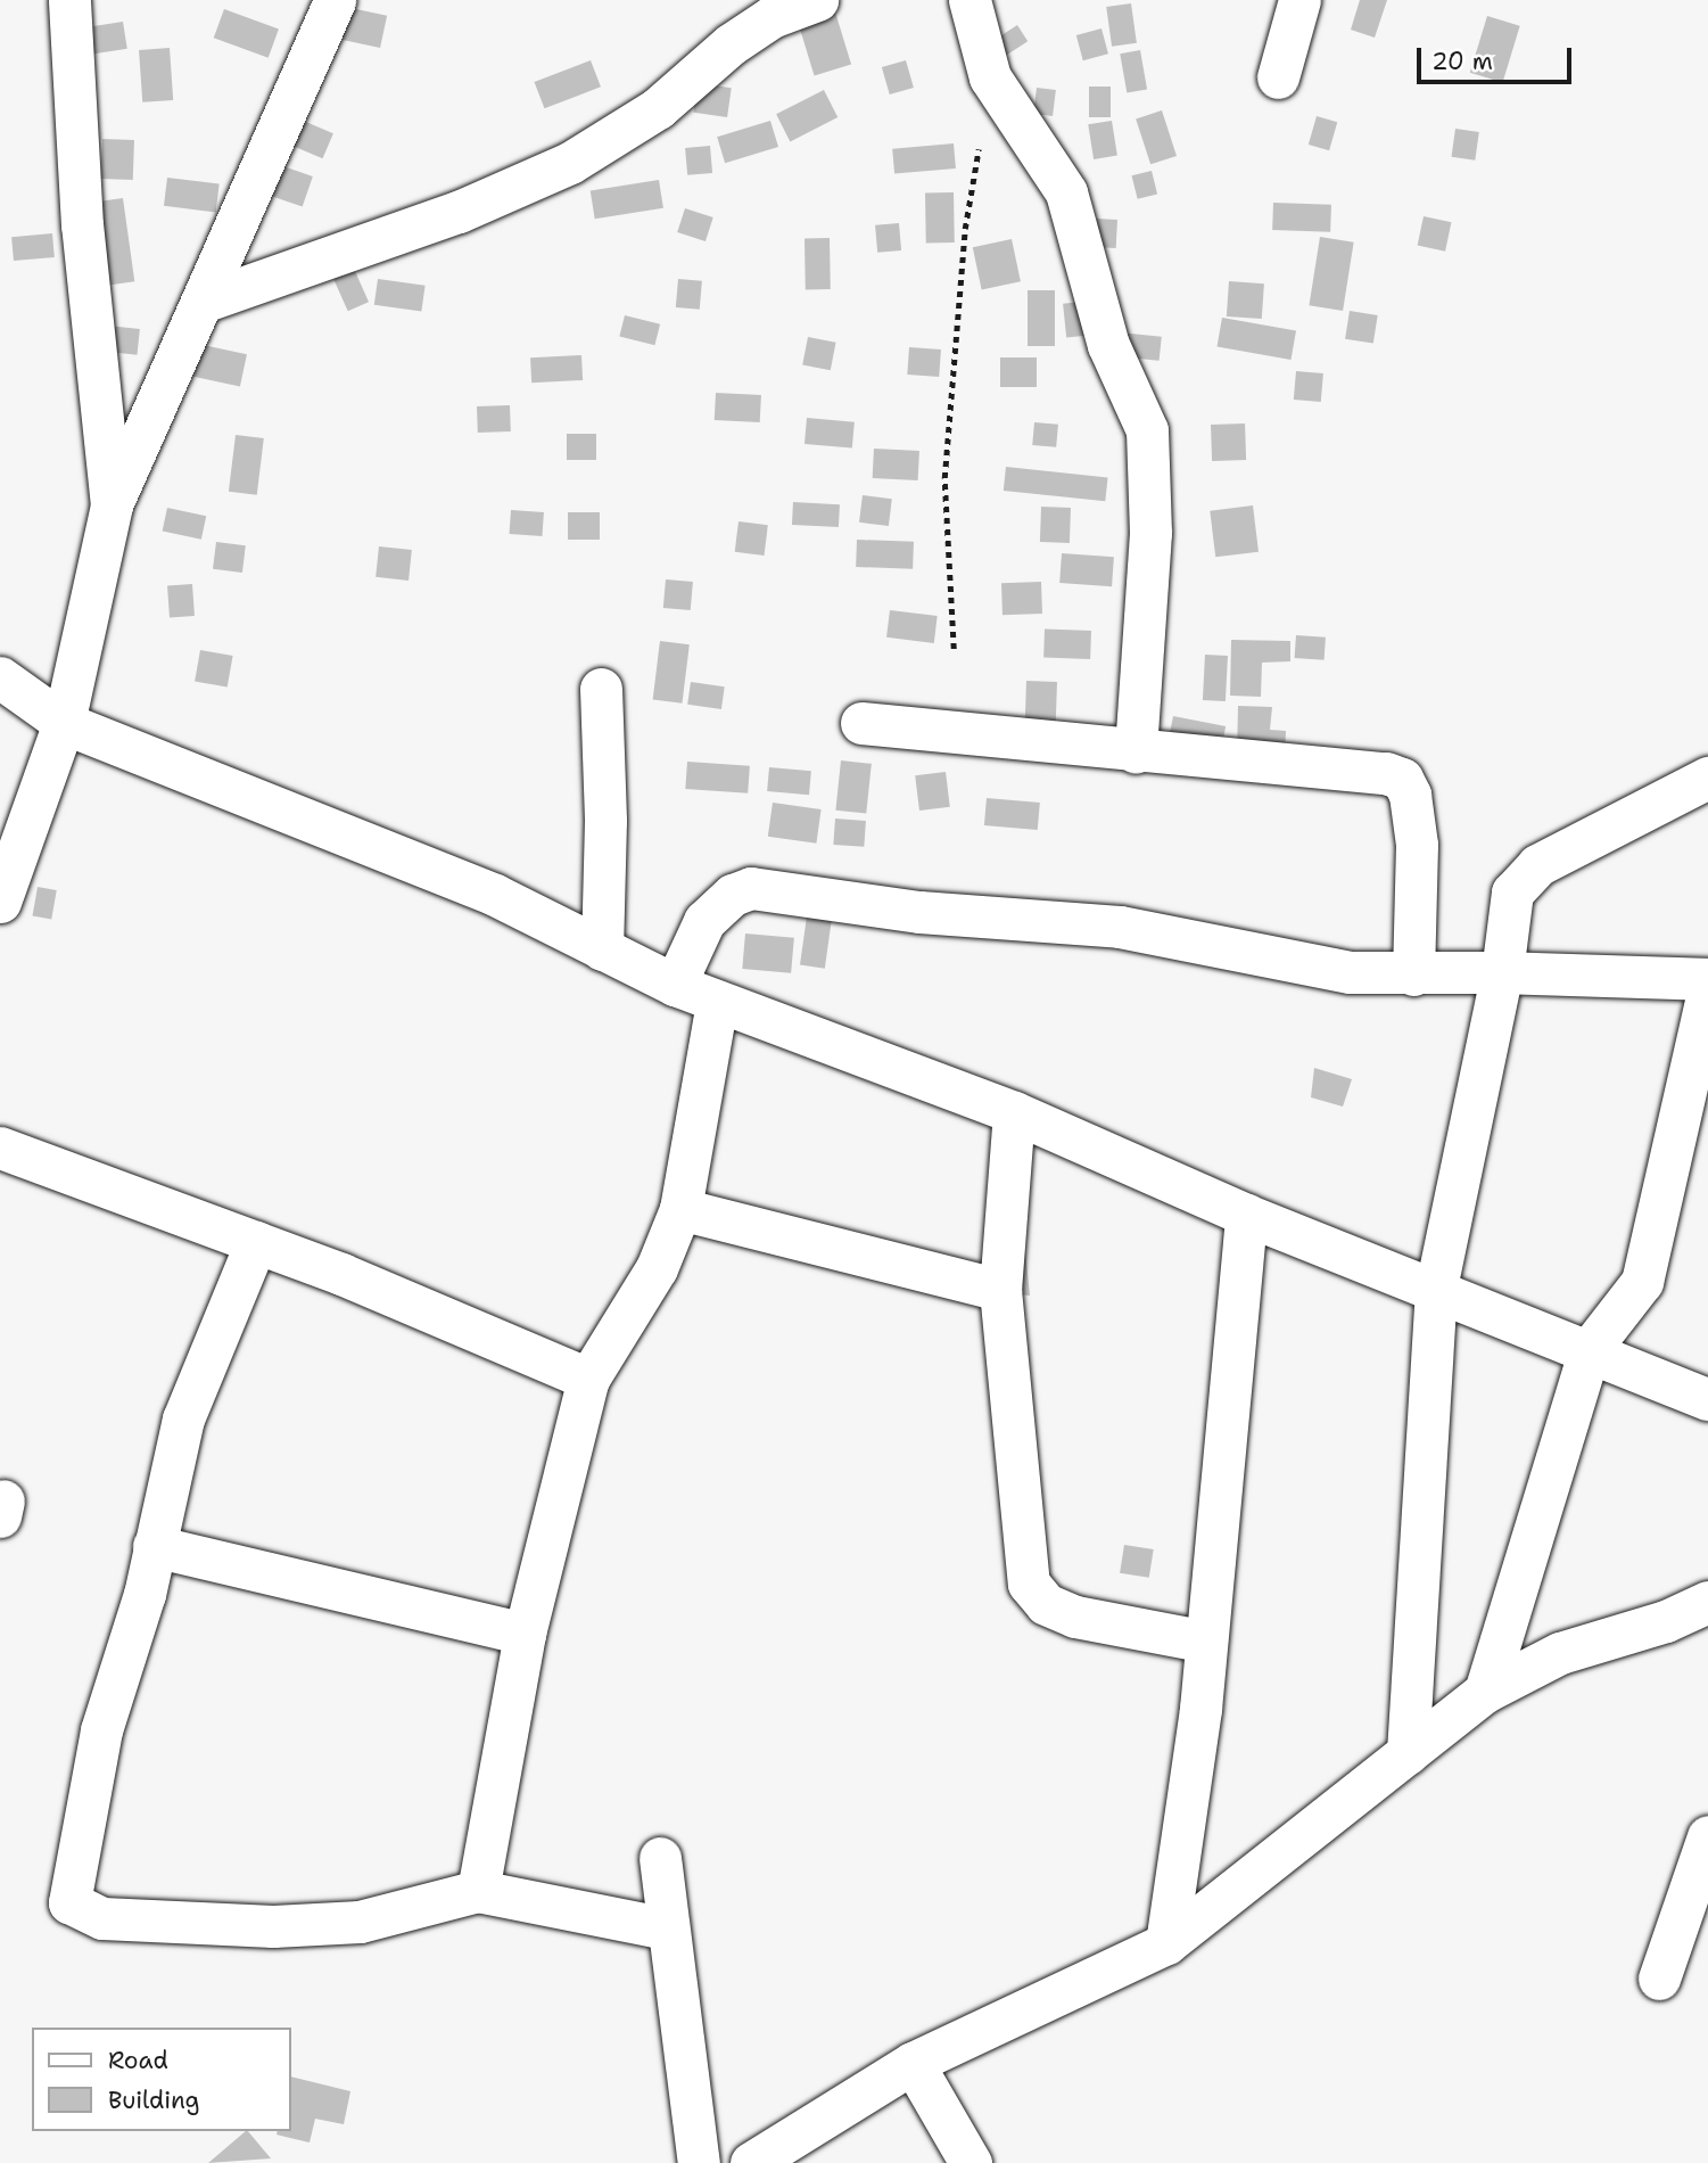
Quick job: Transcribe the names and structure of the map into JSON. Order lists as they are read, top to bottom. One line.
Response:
{"legend":["Road","Building"],"scale_bar":"20 m"}
